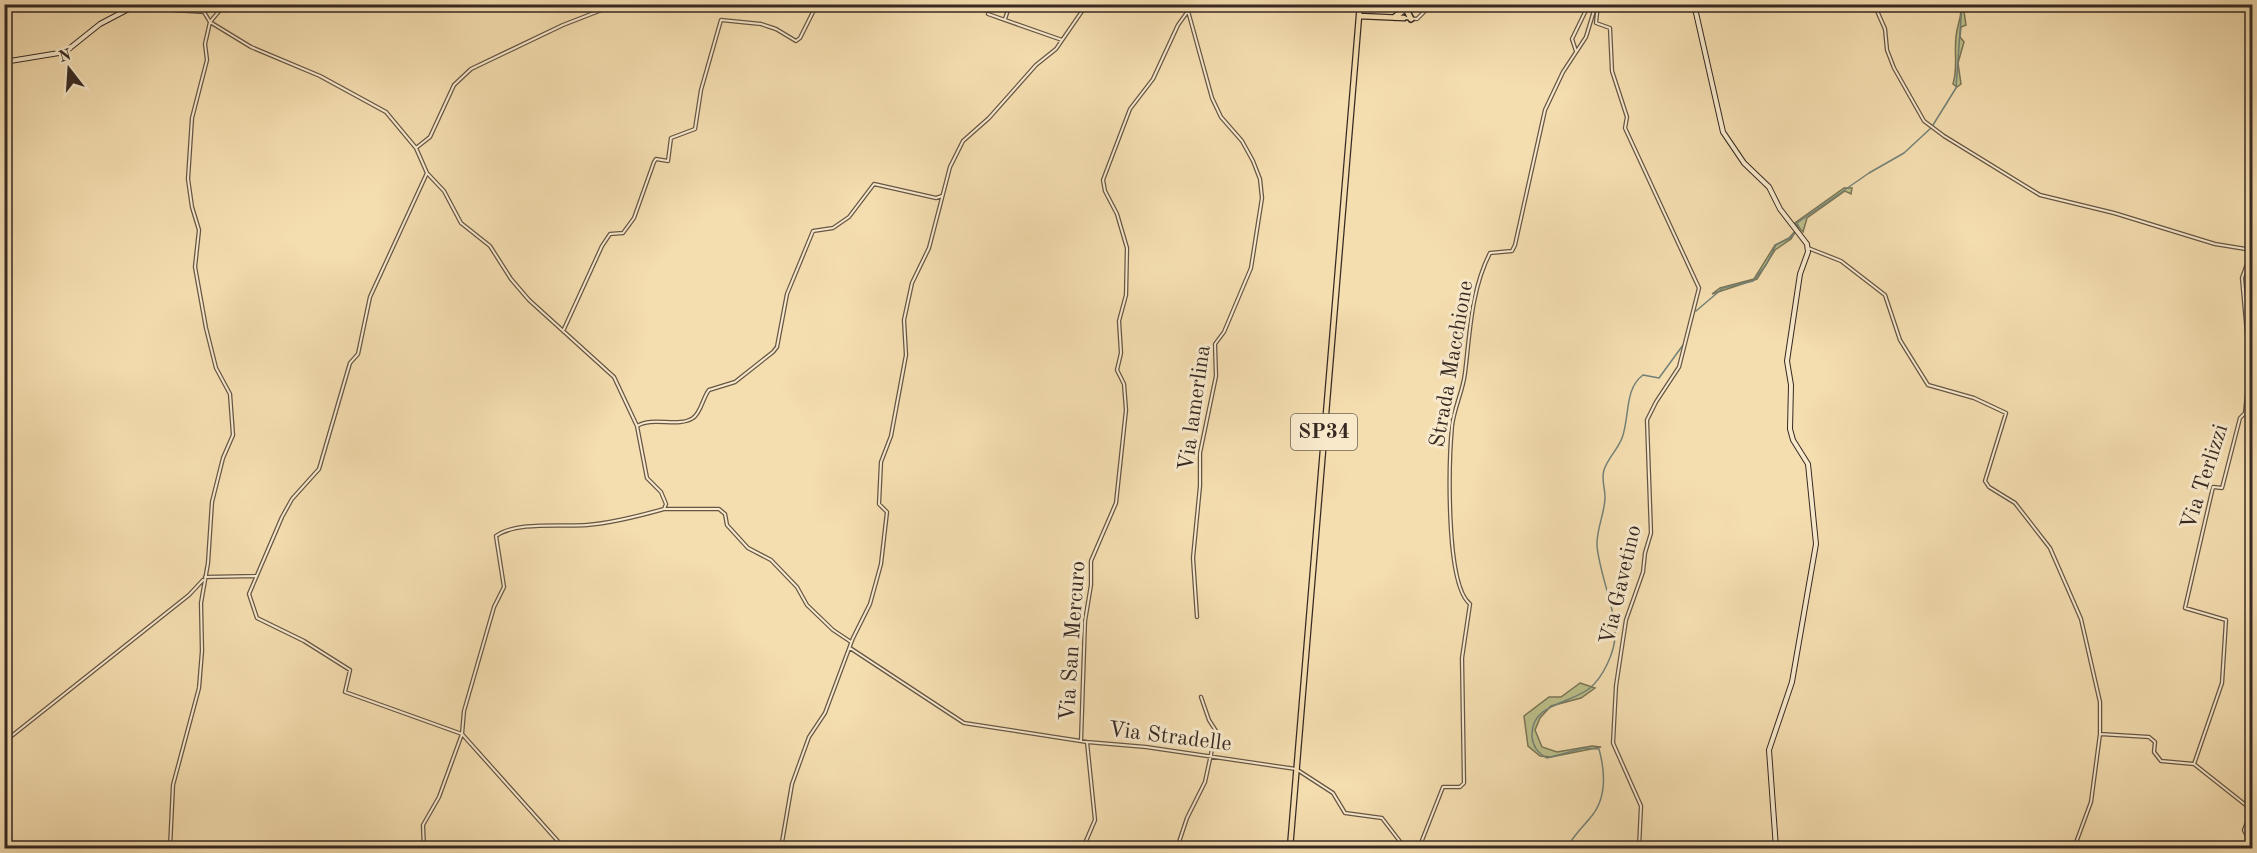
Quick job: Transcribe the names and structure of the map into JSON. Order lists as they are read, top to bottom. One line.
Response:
{"streets":{"main road":["SP34"],"street":["Strada Macchione","Via lamerlina","Via Terlizzi","Via Gavetino","Via San Mercuro","Via Stradelle"]},"crossings":[["Strada Macchione","Via Gavetino"],["Via lamerlina","Via San Mercuro"],["SP34","Via Stradelle"],["Via San Mercuro","Via Stradelle"]],"north":"top"}
